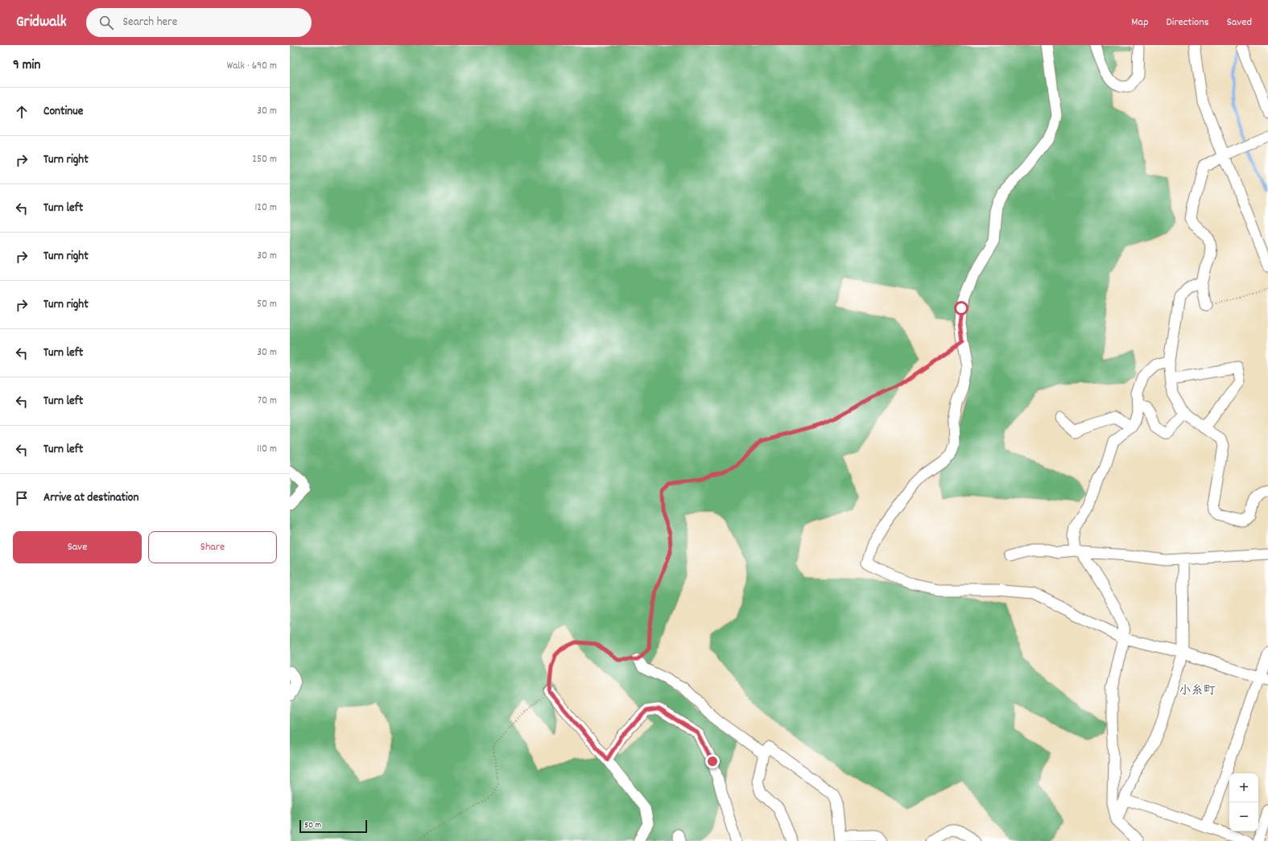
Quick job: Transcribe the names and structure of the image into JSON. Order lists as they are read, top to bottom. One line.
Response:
{"districts":["小糸町"],"scale_bar":"50 m","page":{"header":"Gridwalk","search":"Search here","nav":["Map","Directions","Saved"],"heading":["9 min","Walk · 690 m"],"list":[["Continue","30 m"],["Turn right","250 m"],["Turn left","120 m"],["Turn right","30 m"],["Turn right","50 m"],["Turn left","30 m"],["Turn left","70 m"],["Turn left","110 m"],"Arrive at destination"],"buttons":["Save","Share"],"map_buttons":["+","−"],"scale":"50 m"}}
